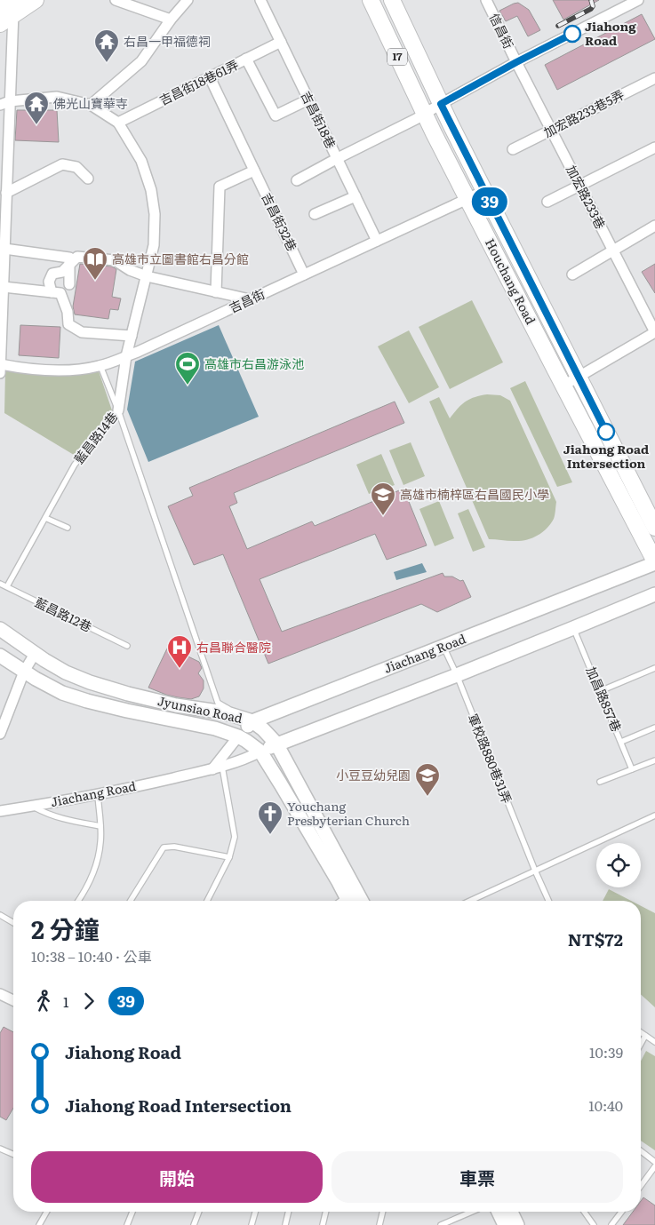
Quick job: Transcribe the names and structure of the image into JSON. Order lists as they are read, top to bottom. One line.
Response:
{"streets":{"main road":["17","Houchang Road"],"street":["信昌街","吉昌街18巷61弄","加宏路233巷5弄","吉昌街18巷","加宏路233巷","吉昌街32巷","吉昌街","藍昌路14巷","Jiachang Road","Jyunsiao Road"],"lane":["藍昌路12巷","加昌路857巷","軍校路880巷31弄"]},"crossings":[["信昌街","加宏路233巷"],["吉昌街18巷61弄","吉昌街18巷"],["吉昌街18巷61弄","吉昌街32巷"],["吉昌街18巷61弄","藍昌路14巷"],["加宏路233巷5弄","加宏路233巷"],["吉昌街18巷","吉昌街"],["吉昌街32巷","吉昌街"],["Houchang Road","吉昌街"],["Houchang Road","Jiachang Road"],["吉昌街","藍昌路14巷"],["藍昌路14巷","藍昌路12巷"],["Jiachang Road","加昌路857巷"],["Jiachang Road","Jyunsiao Road"],["Jiachang Road","軍校路880巷31弄"]],"places":{"other":["Jiahong Road","Jiahong Road Intersection"],"temple":["右昌一甲福德祠","佛光山寶華寺"],"library":["高雄市立圖書館右昌分館"],"sports":["高雄市右昌游泳池"],"school or university":["高雄市楠梓區右昌國民小學","小豆豆幼兒園"],"hospital":["右昌聯合醫院"],"church":["Youchang Presbyterian Church"]},"lines":["bus line 39"],"page":{"on_map":"39","heading":["2 分鐘","10:38 – 10:40 · 公車","NT$72"],"legs":["1","39"],"list":[{"name":"Jiahong Road","value":"10:39"},{"name":"Jiahong Road Intersection","value":"10:40"}],"buttons":["開始","車票"]}}
